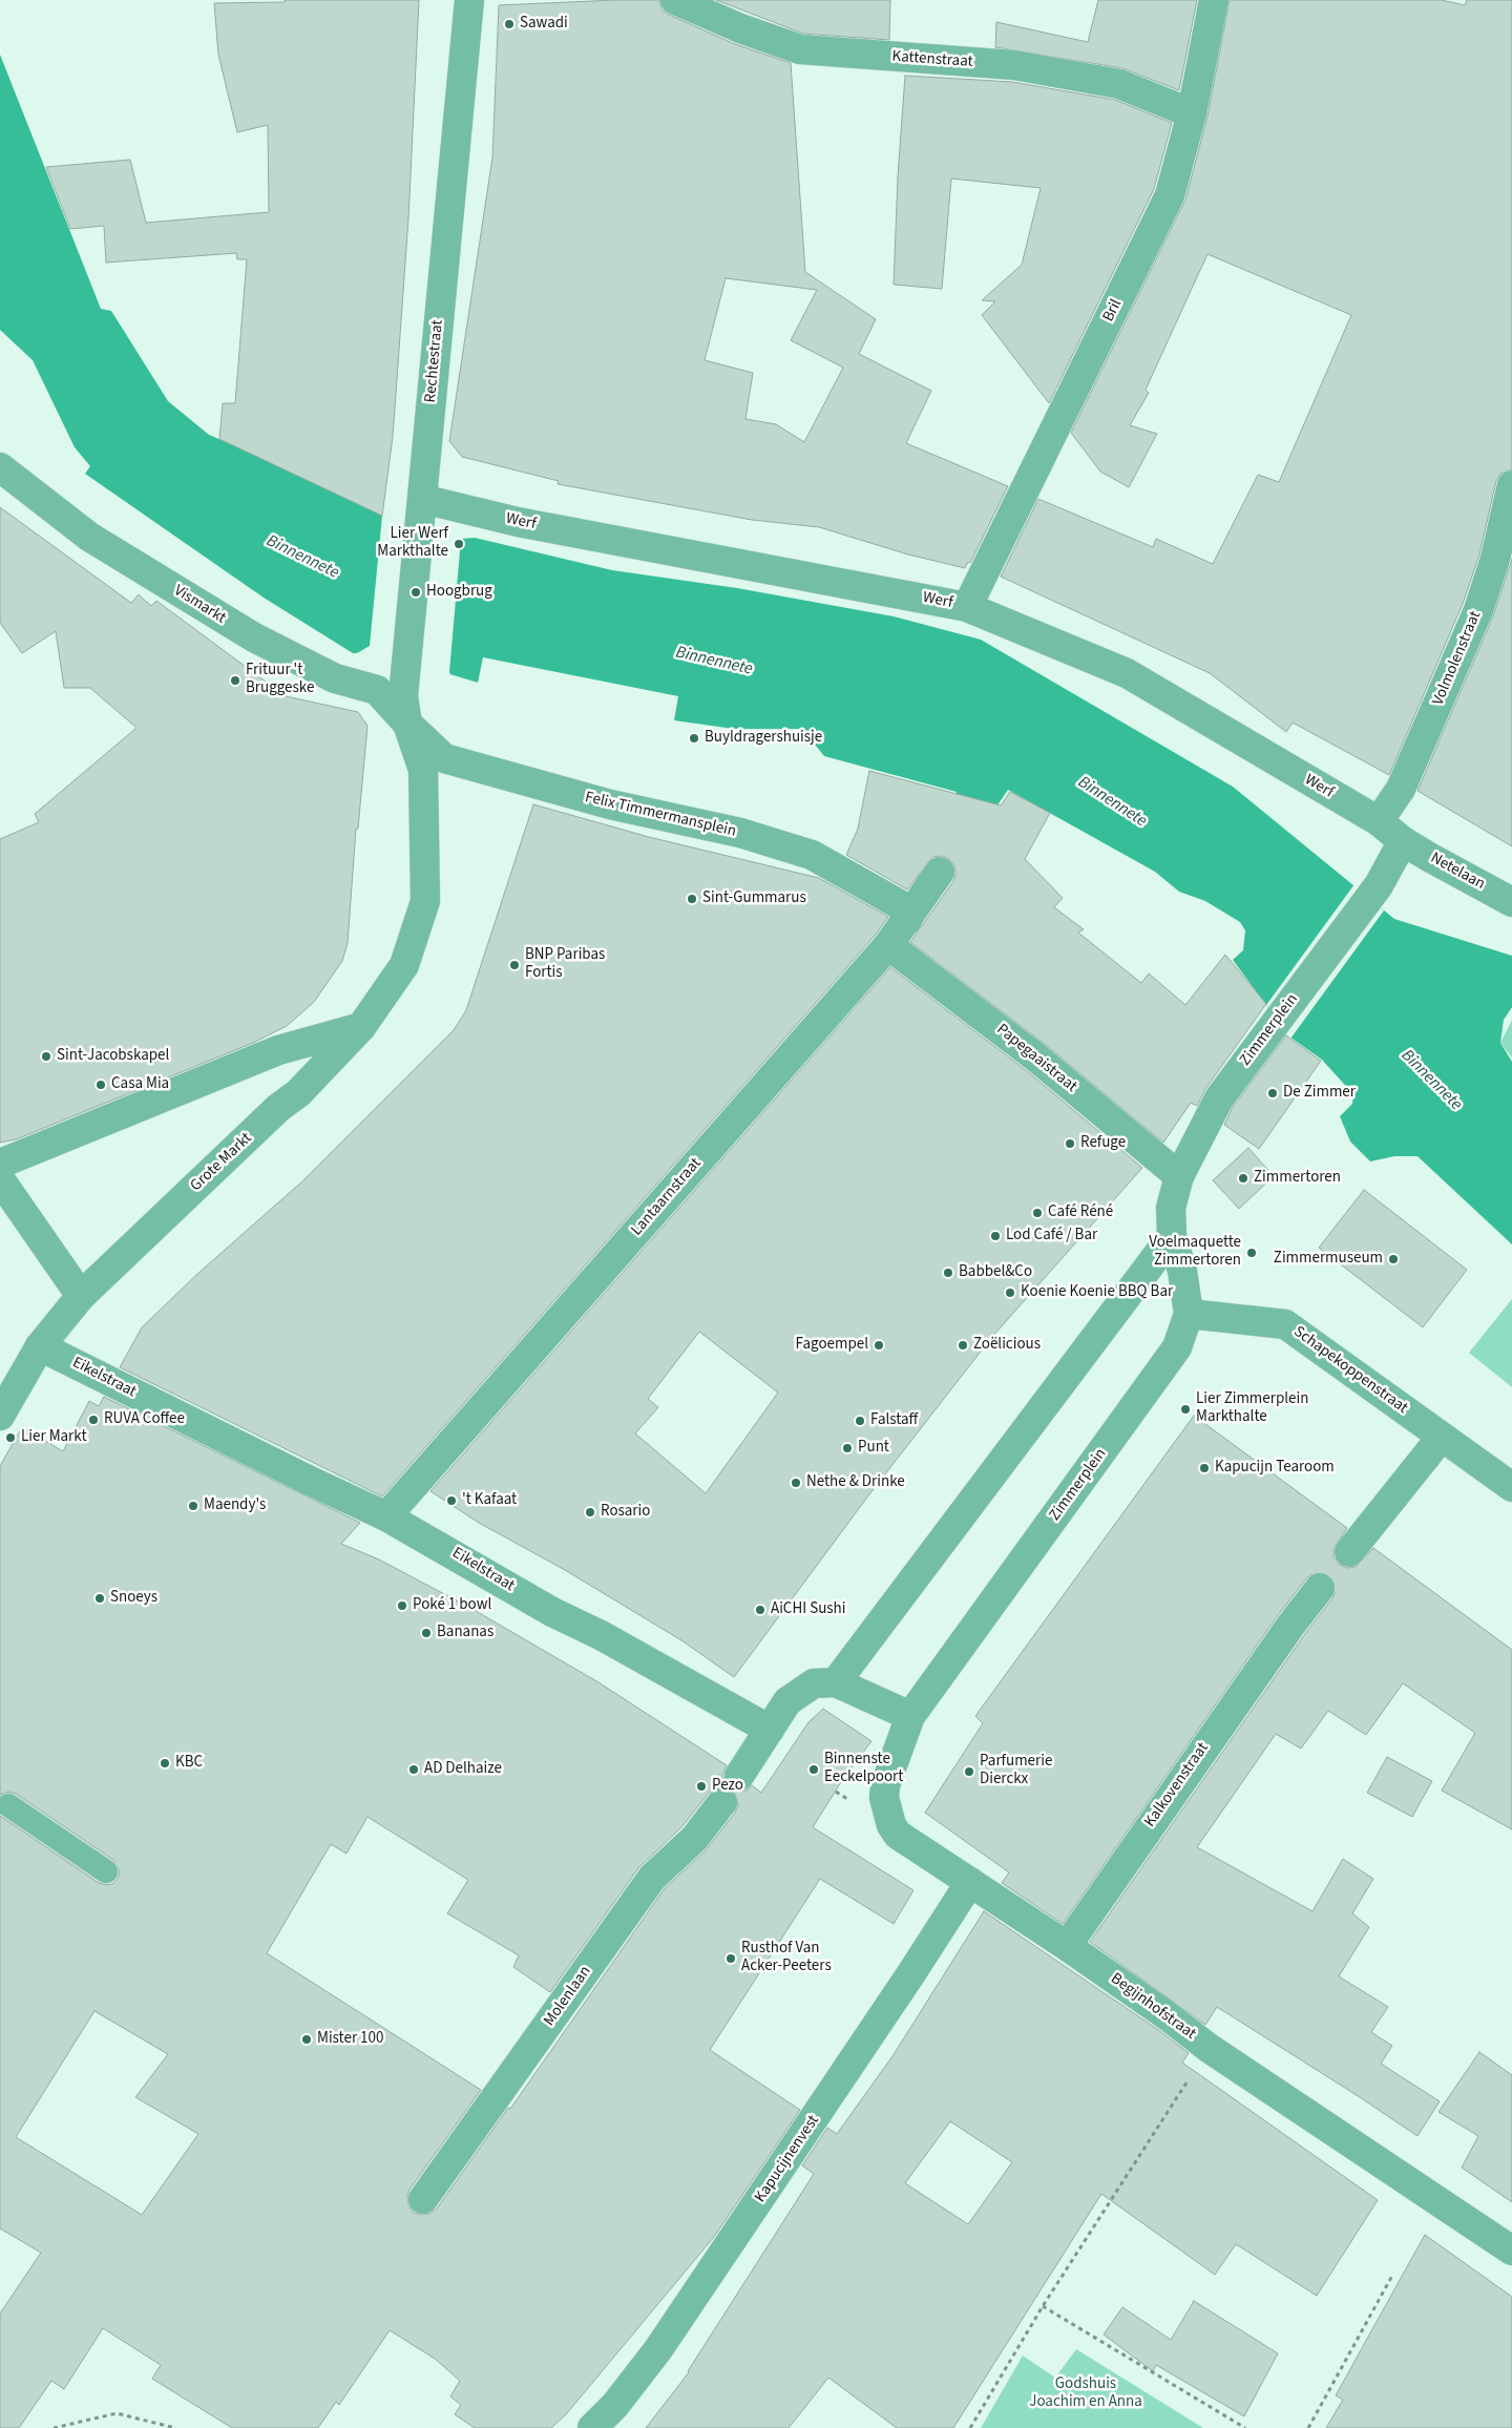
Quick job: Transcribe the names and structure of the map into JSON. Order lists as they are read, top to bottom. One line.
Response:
{"streets":{"street":["Kattenstraat","Bril","Rechtestraat","Werf","Vismarkt","Volmolenstraat","Felix Timmermansplein","Netelaan","Zimmerplein","Papegaaistraat","Grote Markt","Lantaarnstraat","Schapekoppenstraat","Eikelstraat","Kalkovenstraat","Molenlaan","Begijnhofstraat","Kapucijnenvest"]},"crossings":[["Kattenstraat","Bril"],["Bril","Werf"],["Rechtestraat","Werf"],["Rechtestraat","Vismarkt"],["Rechtestraat","Felix Timmermansplein"],["Rechtestraat","Grote Markt"],["Werf","Volmolenstraat"],["Werf","Netelaan"],["Werf","Zimmerplein"],["Vismarkt","Felix Timmermansplein"],["Vismarkt","Grote Markt"],["Felix Timmermansplein","Grote Markt"],["Felix Timmermansplein","Lantaarnstraat"],["Netelaan","Zimmerplein"],["Zimmerplein","Papegaaistraat"],["Zimmerplein","Schapekoppenstraat"],["Zimmerplein","Begijnhofstraat"],["Papegaaistraat","Lantaarnstraat"],["Grote Markt","Eikelstraat"],["Lantaarnstraat","Eikelstraat"],["Kalkovenstraat","Begijnhofstraat"],["Begijnhofstraat","Kapucijnenvest"]],"water":["Binnennete"],"parks":["Godshuis Joachim en Anna"],"places":["Sawadi","Lier Werf Markthalte","Hoogbrug","Frituur 't Bruggeske","Buyldragershuisje","Sint-Gummarus","BNP Paribas Fortis","Sint-Jacobskapel","Casa Mia","De Zimmer","Refuge","Zimmertoren","Café Réné","Lod Café / Bar","Voelmaquette Zimmertoren","Zimmermuseum","Babbel&Co","Koenie Koenie BBQ Bar","Fagoempel","Zoëlicious","Lier Zimmerplein Markthalte","RUVA Coffee","Falstaff","Lier Markt","Punt","Kapucijn Tearoom","Nethe & Drinke","'t Kafaat","Maendy's","Rosario","Snoeys","Poké 1 bowl","AiCHI Sushi","Bananas","KBC","AD Delhaize","Binnenste Eeckelpoort","Parfumerie Dierckx","Pezo","Rusthof Van Acker-Peeters","Mister 100"]}
